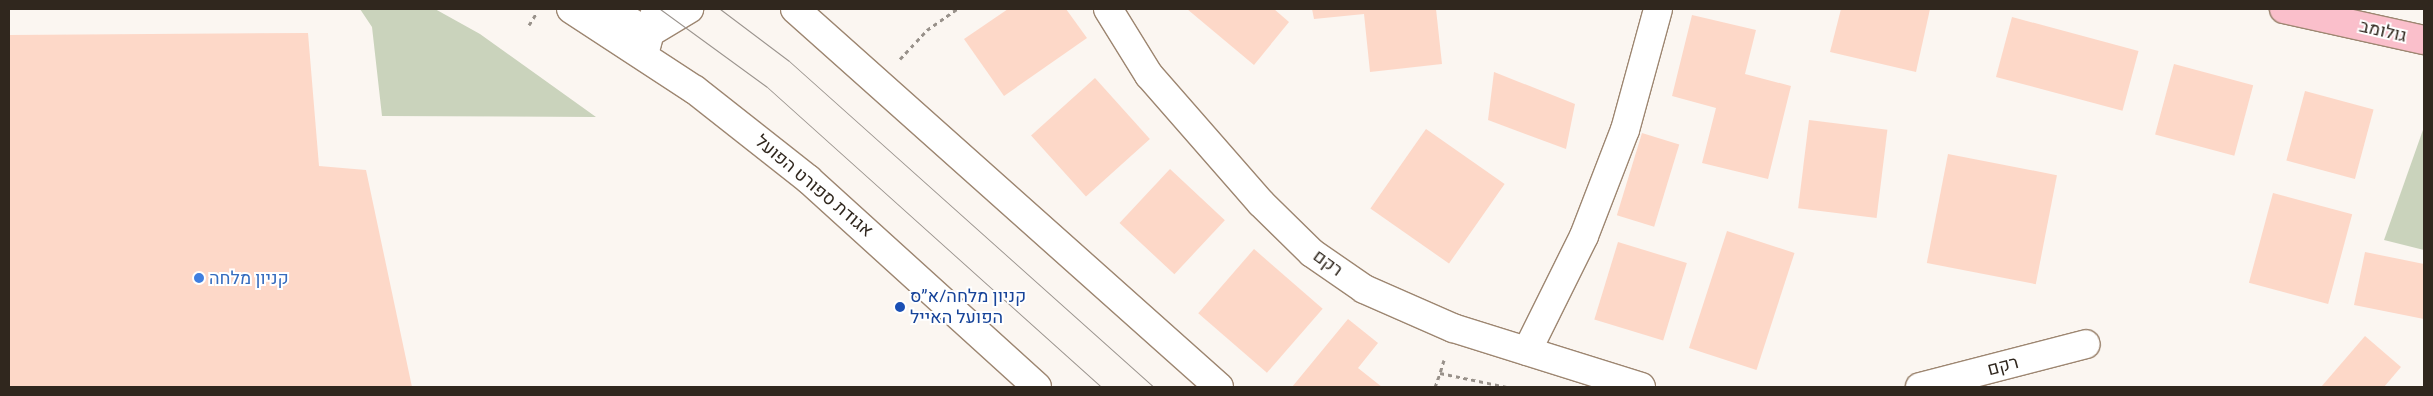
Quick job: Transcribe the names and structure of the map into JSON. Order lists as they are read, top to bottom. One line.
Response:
{"streets":{"main road":["גולומב"],"street":["אגודת ספורט הפועל","רקם"]},"places":["קניון מלחה","קניון מלחה/א״ס הפועל האייל"]}
